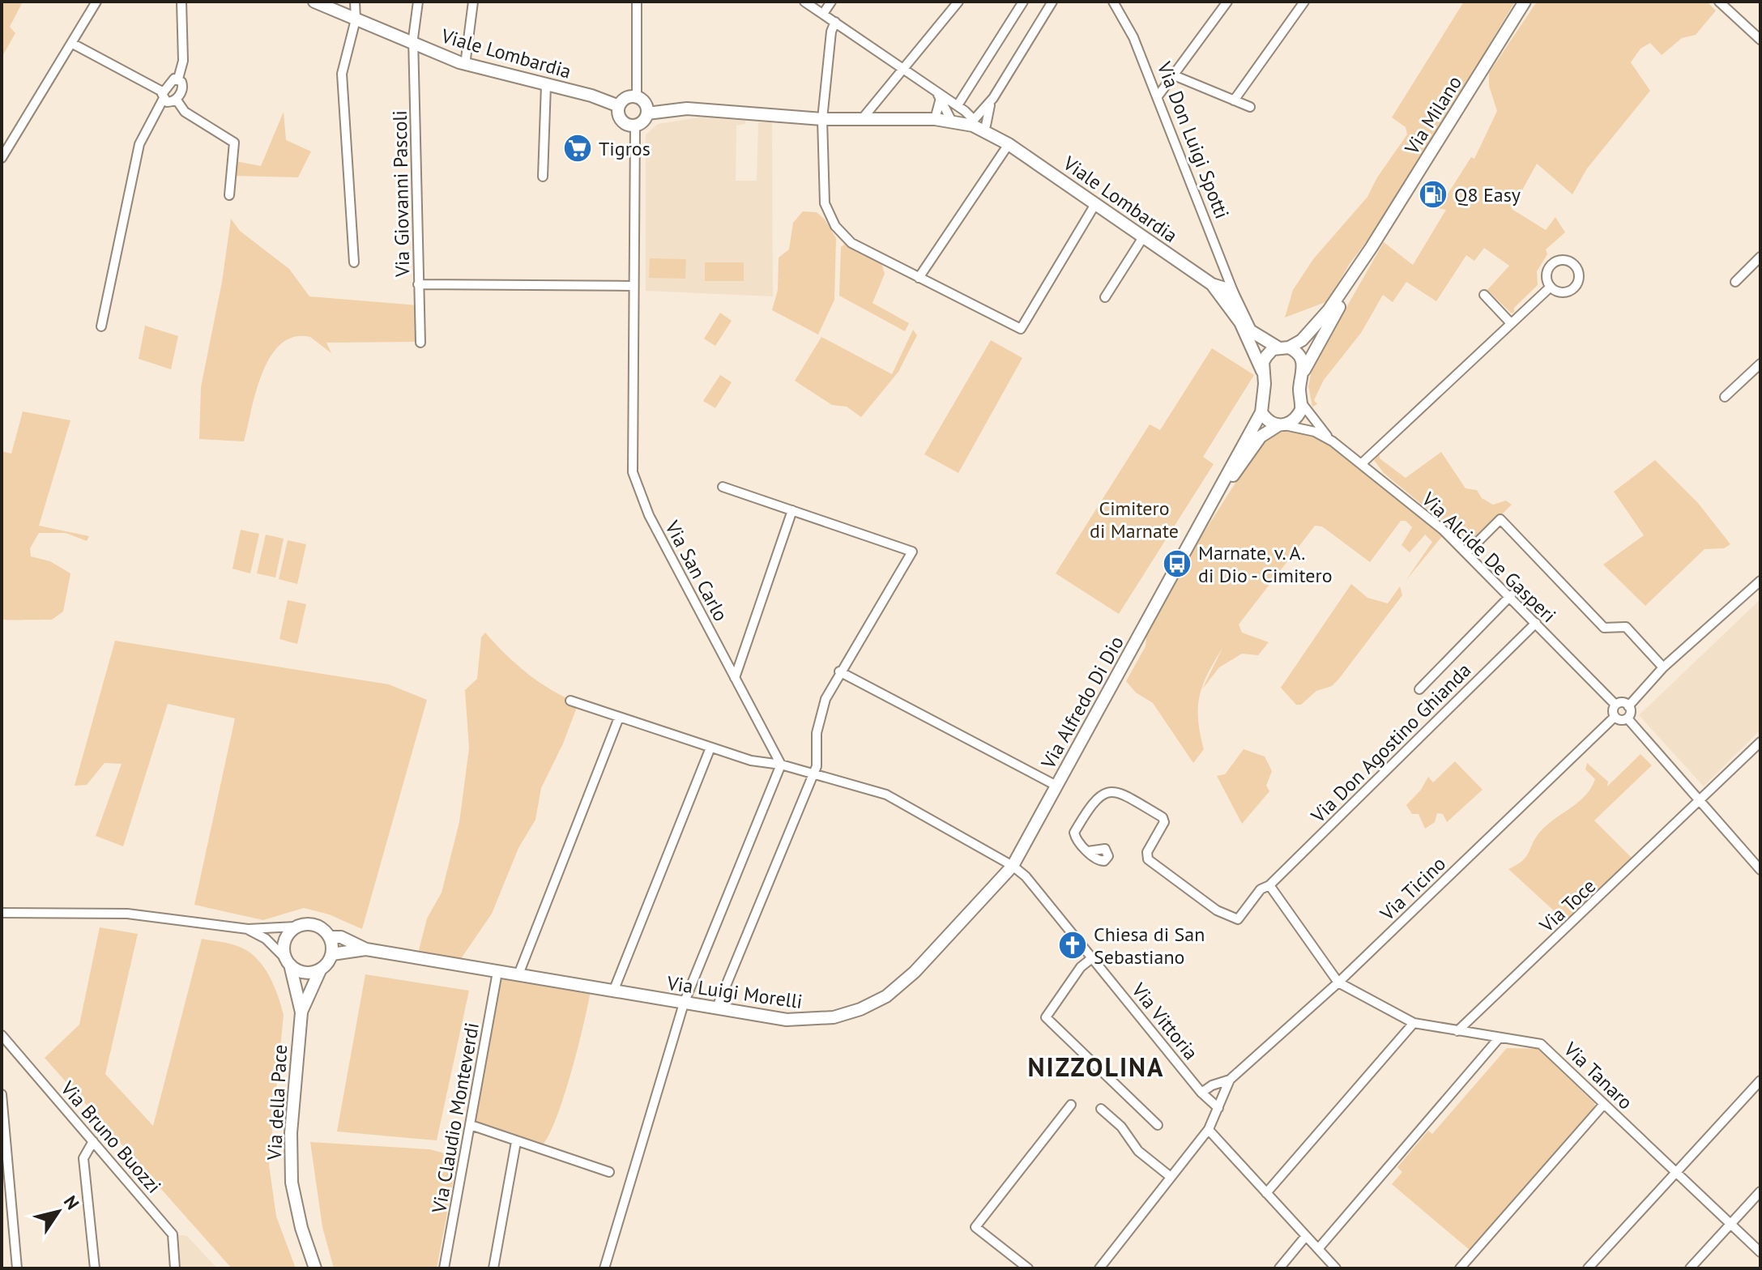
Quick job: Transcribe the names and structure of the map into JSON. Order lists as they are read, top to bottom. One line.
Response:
{"streets":{"main road":["Viale Lombardia","Via Milano","Via Don Luigi Spotti","Via Alfredo Di Dio","Via Luigi Morelli","Via della Pace"],"street":["Via Giovanni Pascoli","Via Alcide De Gasperi","Via San Carlo","Via Don Agostino Ghianda","Via Ticino","Via Toce","Via Vittoria","Via Tanaro","Via Claudio Monteverdi","Via Bruno Buozzi"]},"crossings":[["Viale Lombardia","Via Don Luigi Spotti"],["Viale Lombardia","Via Giovanni Pascoli"],["Viale Lombardia","Via San Carlo"],["Via Milano","Via Don Luigi Spotti"],["Via Alcide De Gasperi","Via Alfredo Di Dio"],["Via Alcide De Gasperi","Via Don Agostino Ghianda"],["Via Alcide De Gasperi","Via Ticino"],["Via Alfredo Di Dio","Via Luigi Morelli"],["Via Alfredo Di Dio","Via Vittoria"],["Via Ticino","Via Tanaro"],["Via Toce","Via Tanaro"],["Via Luigi Morelli","Via Vittoria"],["Via Luigi Morelli","Via Claudio Monteverdi"]],"districts":["NIZZOLINA"],"parks":["Cimitero di Marnate"],"places":{"supermarket":["Tigros"],"fuel station":["Q8 Easy"],"bus stop":["Marnate, v. A. di Dio - Cimitero"],"church":["Chiesa di San Sebastiano"]},"north":"top right"}
